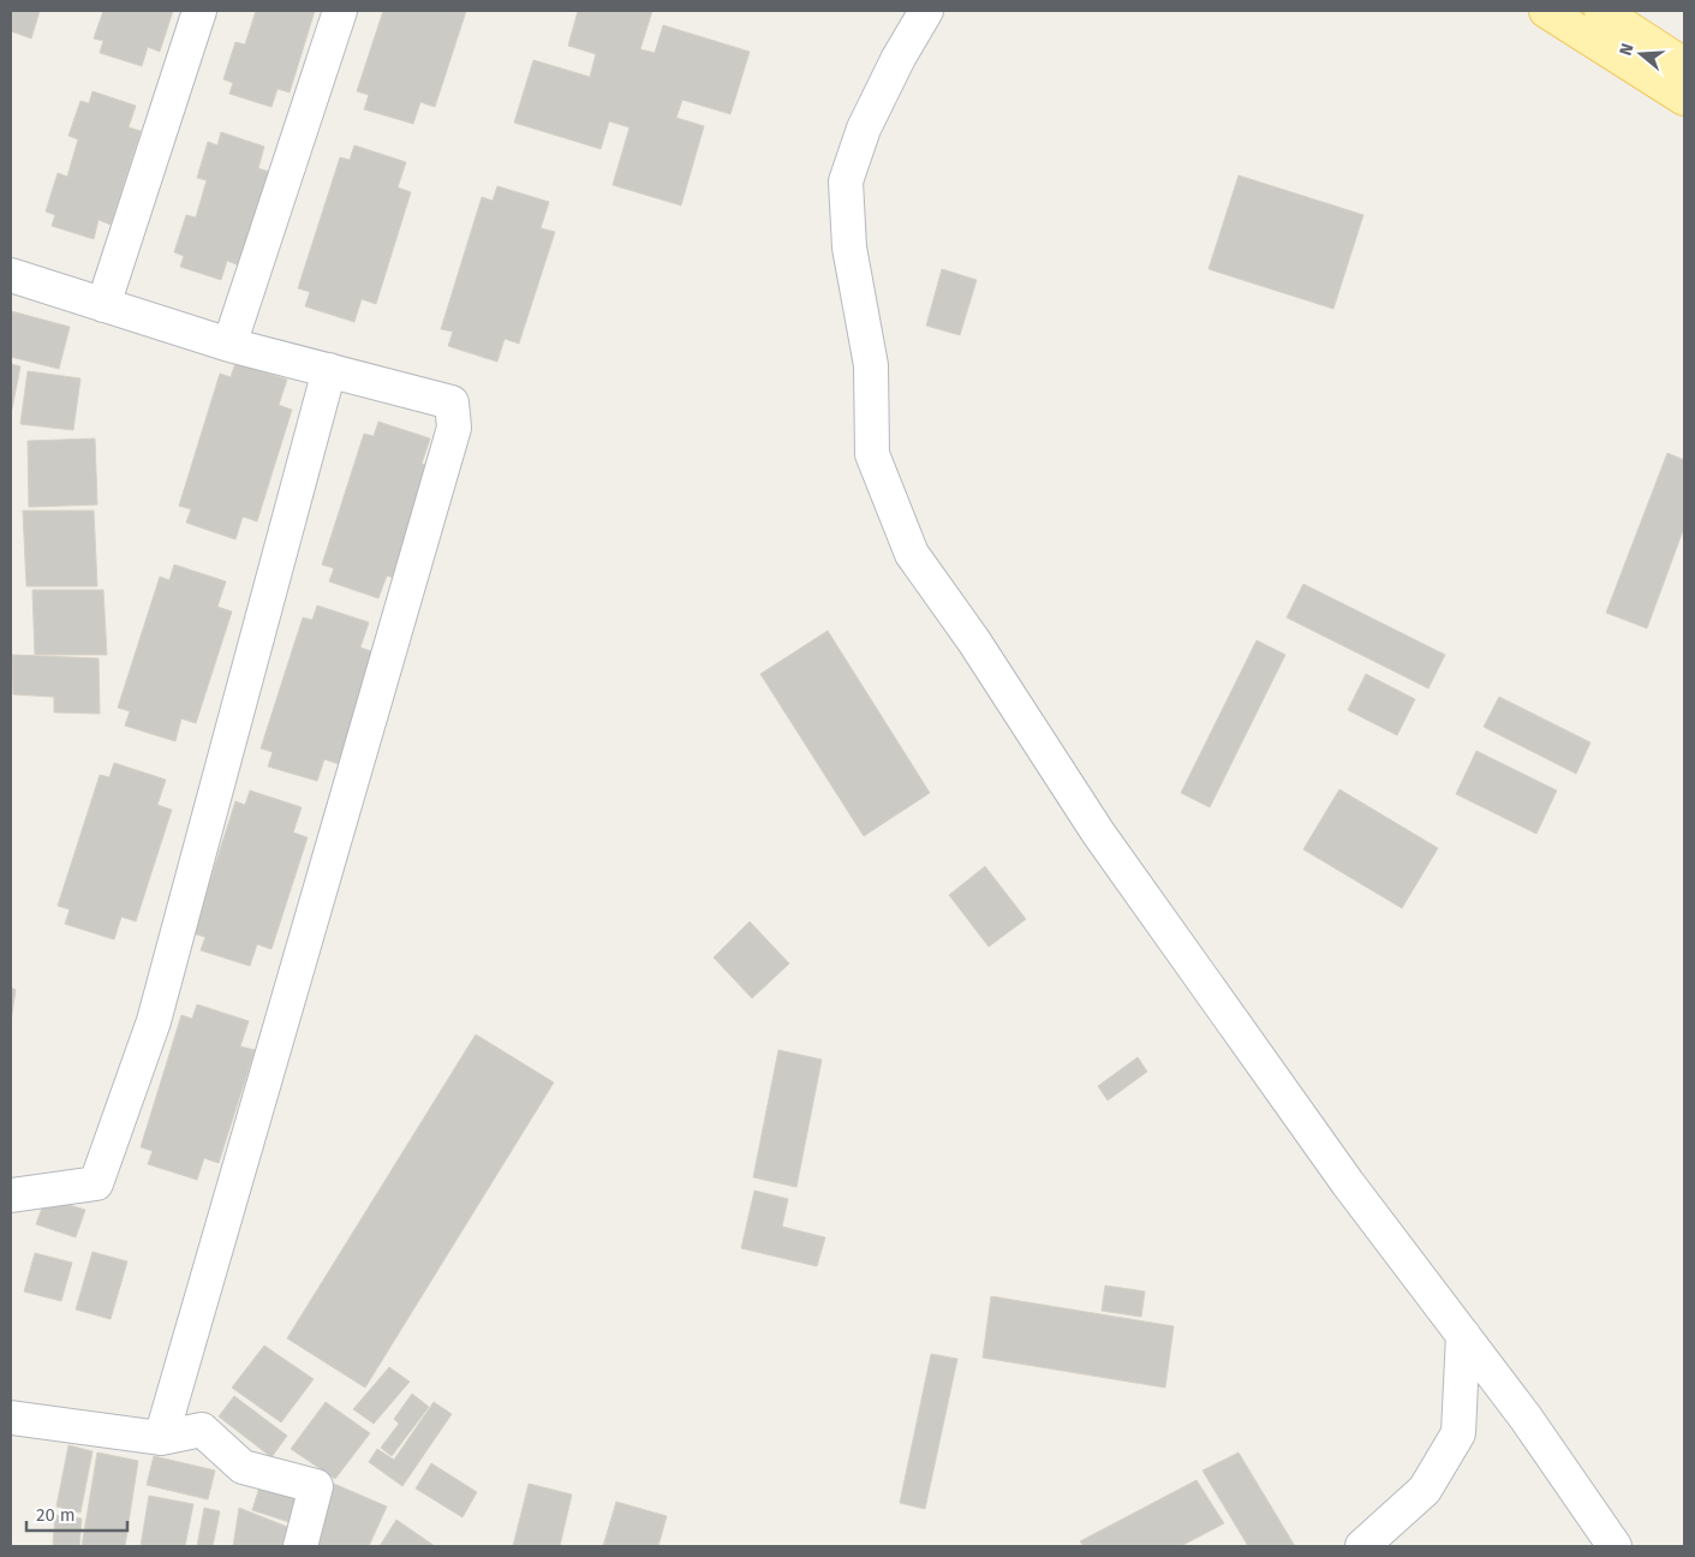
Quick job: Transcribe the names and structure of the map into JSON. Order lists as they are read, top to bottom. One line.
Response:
{"scale_bar":"20 m","north":"left"}
